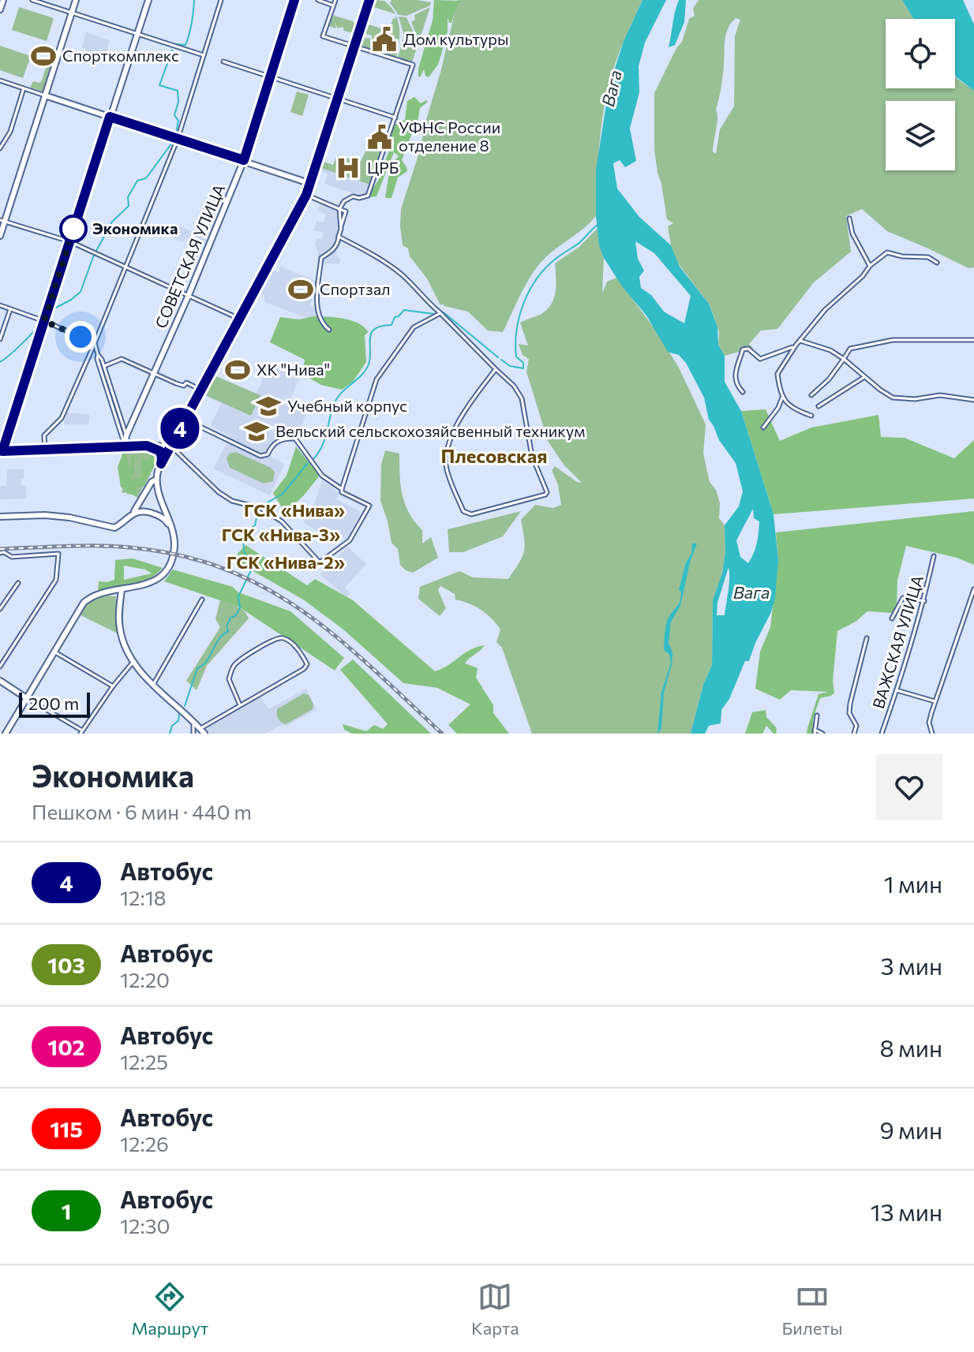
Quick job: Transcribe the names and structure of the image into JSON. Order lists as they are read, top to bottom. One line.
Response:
{"streets":{"main road":["СОВЕТСКАЯ УЛИЦА"],"street":["ВАЖСКАЯ УЛИЦА"]},"districts":["Плесовская","ГСК «Нива»","ГСК «Нива-3»","ГСК «Нива-2»"],"water":["Вага"],"places":{"public building":["Дом культуры","УФНС России отделение 8"],"sports":["Спорткомплекс","Спортзал","ХК \"Нива\""],"hospital":["ЦРБ"],"other":["Экономика"],"school or university":["Учебный корпус","Вельский сельскохозяйсвенный техникум"]},"lines":["bus line 4"],"scale_bar":"200 m","page":{"on_map":"4","scale":"200 m","heading":["Экономика","Пешком · 6 мин · 440 m"],"list":[{"mark":"4","name":"Автобус","note":"12:18","value":"1 мин"},{"mark":"103","name":"Автобус","note":"12:20","value":"3 мин"},{"mark":"102","name":"Автобус","note":"12:25","value":"8 мин"},{"mark":"115","name":"Автобус","note":"12:26","value":"9 мин"},{"mark":"1","name":"Автобус","note":"12:30","value":"13 мин"}],"tabs":["Маршрут","Карта","Билеты"]}}
